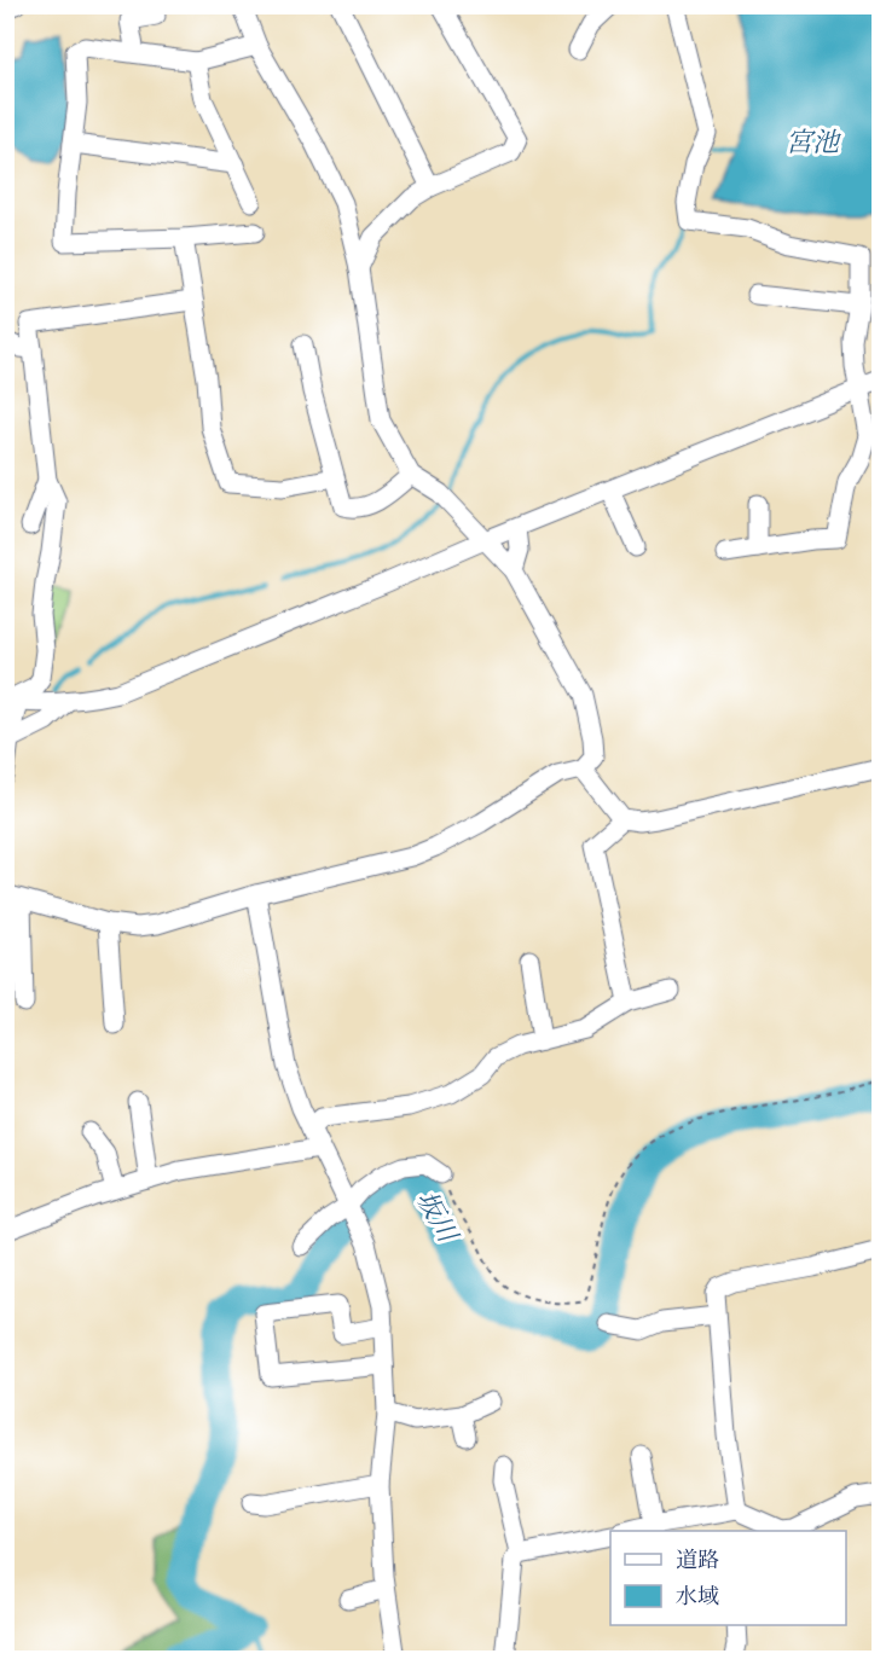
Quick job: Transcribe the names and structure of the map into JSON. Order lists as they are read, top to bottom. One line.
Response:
{"water":["宮池","坂川"],"legend":["道路","水域"]}
